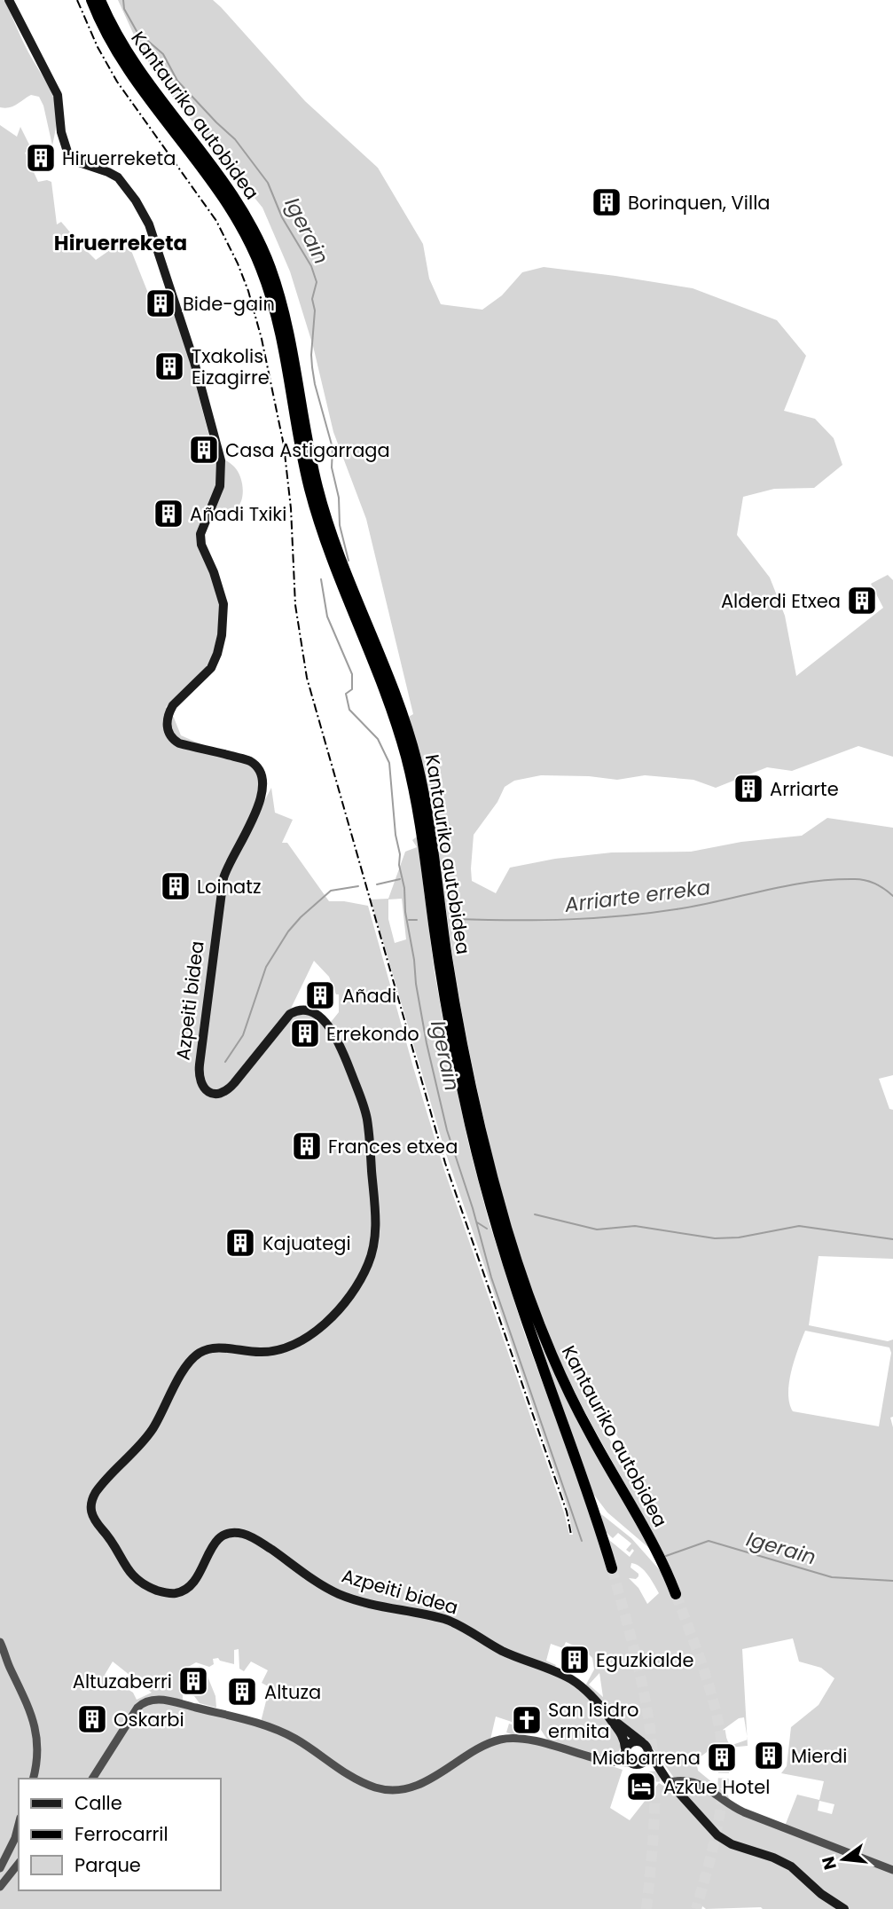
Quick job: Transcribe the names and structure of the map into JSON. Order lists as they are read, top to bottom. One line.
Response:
{"streets":{"highway":["Kantauriko autobidea"],"main road":["Azpeiti bidea"]},"districts":["Hiruerreketa"],"water":["Igerain","Arriarte erreka"],"places":{"building":["Hiruerreketa","Borinquen, Villa","Bide-gain","Txakolis Eizagirre","Casa Astigarraga","Añadi Txiki","Alderdi Etxea","Arriarte","Loinatz","Añadi","Errekondo","Frances etxea","Kajuategi","Eguzkialde","Altuzaberri","Altuza","Oskarbi","Mierdi","Miabarrena"],"church":["San Isidro ermita"],"hotel":["Azkue Hotel"]},"legend":["Calle","Ferrocarril","Parque"],"north":"left"}
